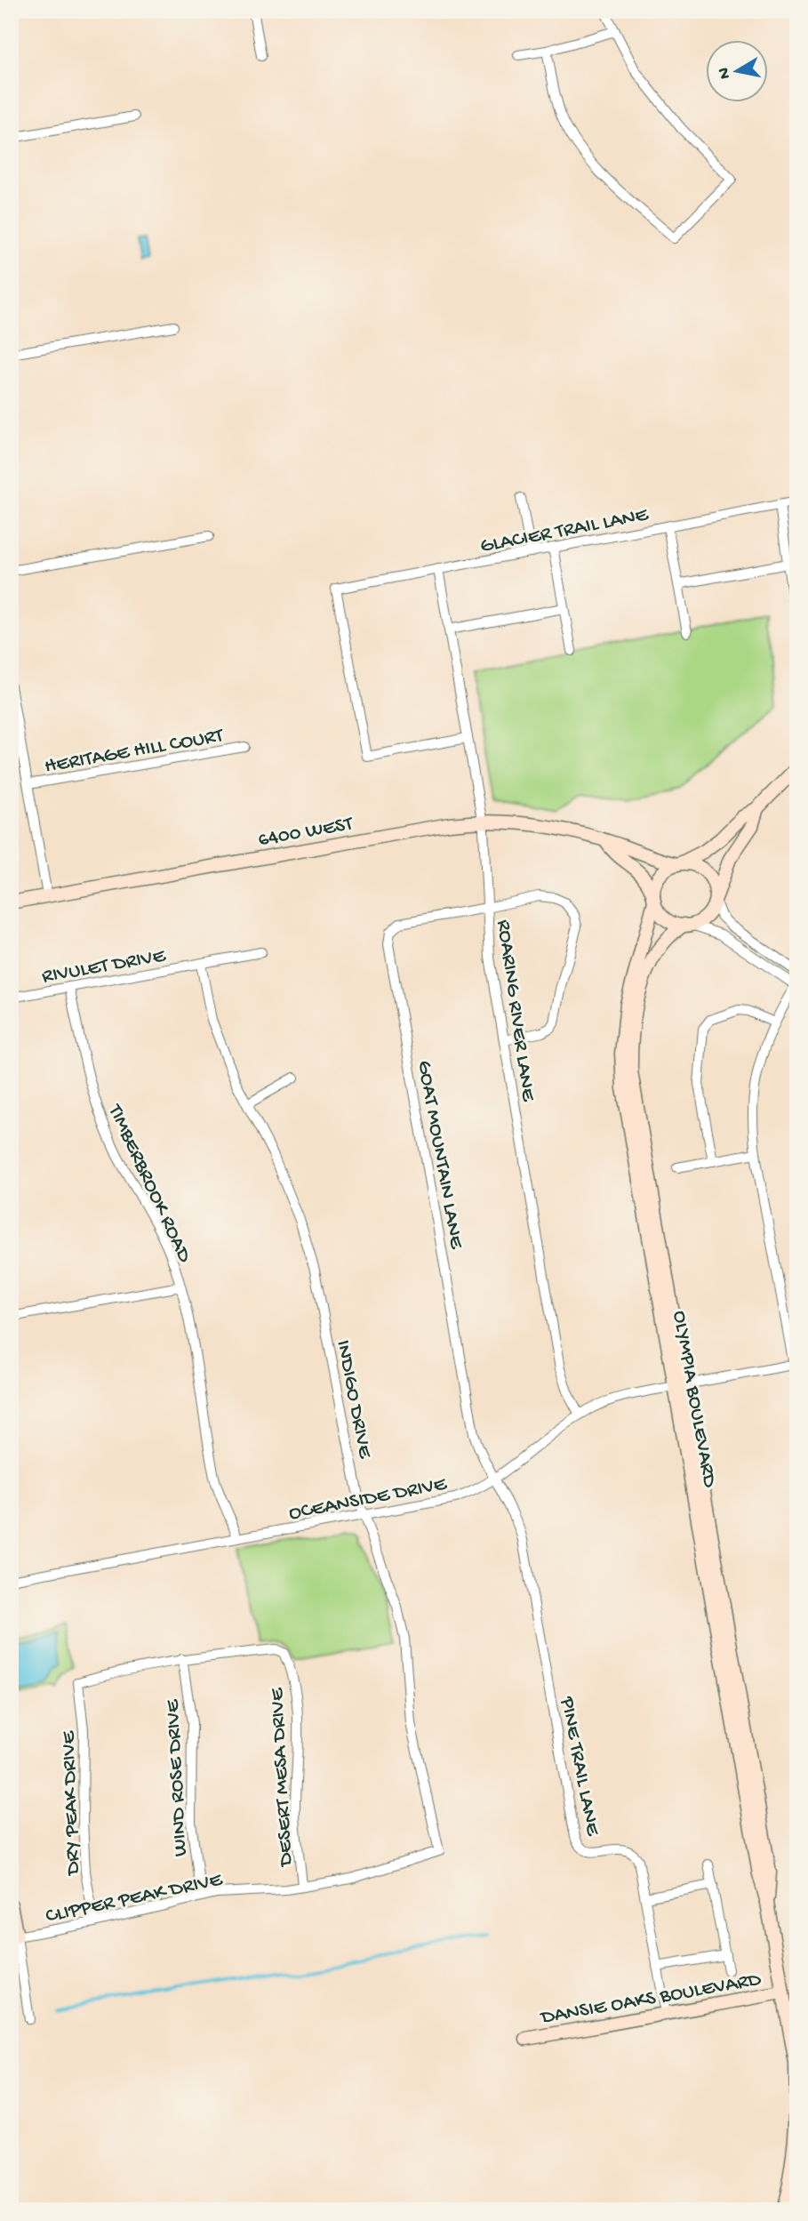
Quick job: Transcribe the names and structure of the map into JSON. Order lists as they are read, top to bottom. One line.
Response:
{"streets":{"street":["GLACIER TRAIL LANE","HERITAGE HILL COURT","6400 WEST","RIVULET DRIVE","ROARING RIVER LANE","GOAT MOUNTAIN LANE","TIMBERBROOK ROAD","INDIGO DRIVE","OLYMPIA BOULEVARD","OCEANSIDE DRIVE","PINE TRAIL LANE","DESERT MESA DRIVE","WIND ROSE DRIVE","DRY PEAK DRIVE","CLIPPER PEAK DRIVE","DANSIE OAKS BOULEVARD"]},"crossings":[["GLACIER TRAIL LANE","ROARING RIVER LANE"],["6400 WEST","ROARING RIVER LANE"],["6400 WEST","OLYMPIA BOULEVARD"],["RIVULET DRIVE","TIMBERBROOK ROAD"],["RIVULET DRIVE","INDIGO DRIVE"],["ROARING RIVER LANE","GOAT MOUNTAIN LANE"],["ROARING RIVER LANE","OCEANSIDE DRIVE"],["GOAT MOUNTAIN LANE","OCEANSIDE DRIVE"],["GOAT MOUNTAIN LANE","PINE TRAIL LANE"],["TIMBERBROOK ROAD","OCEANSIDE DRIVE"],["INDIGO DRIVE","OCEANSIDE DRIVE"],["INDIGO DRIVE","CLIPPER PEAK DRIVE"],["OLYMPIA BOULEVARD","OCEANSIDE DRIVE"],["OLYMPIA BOULEVARD","DANSIE OAKS BOULEVARD"],["OCEANSIDE DRIVE","PINE TRAIL LANE"],["PINE TRAIL LANE","DANSIE OAKS BOULEVARD"],["DESERT MESA DRIVE","WIND ROSE DRIVE"],["DESERT MESA DRIVE","DRY PEAK DRIVE"],["DESERT MESA DRIVE","CLIPPER PEAK DRIVE"],["WIND ROSE DRIVE","CLIPPER PEAK DRIVE"],["DRY PEAK DRIVE","CLIPPER PEAK DRIVE"]],"north":"left"}
